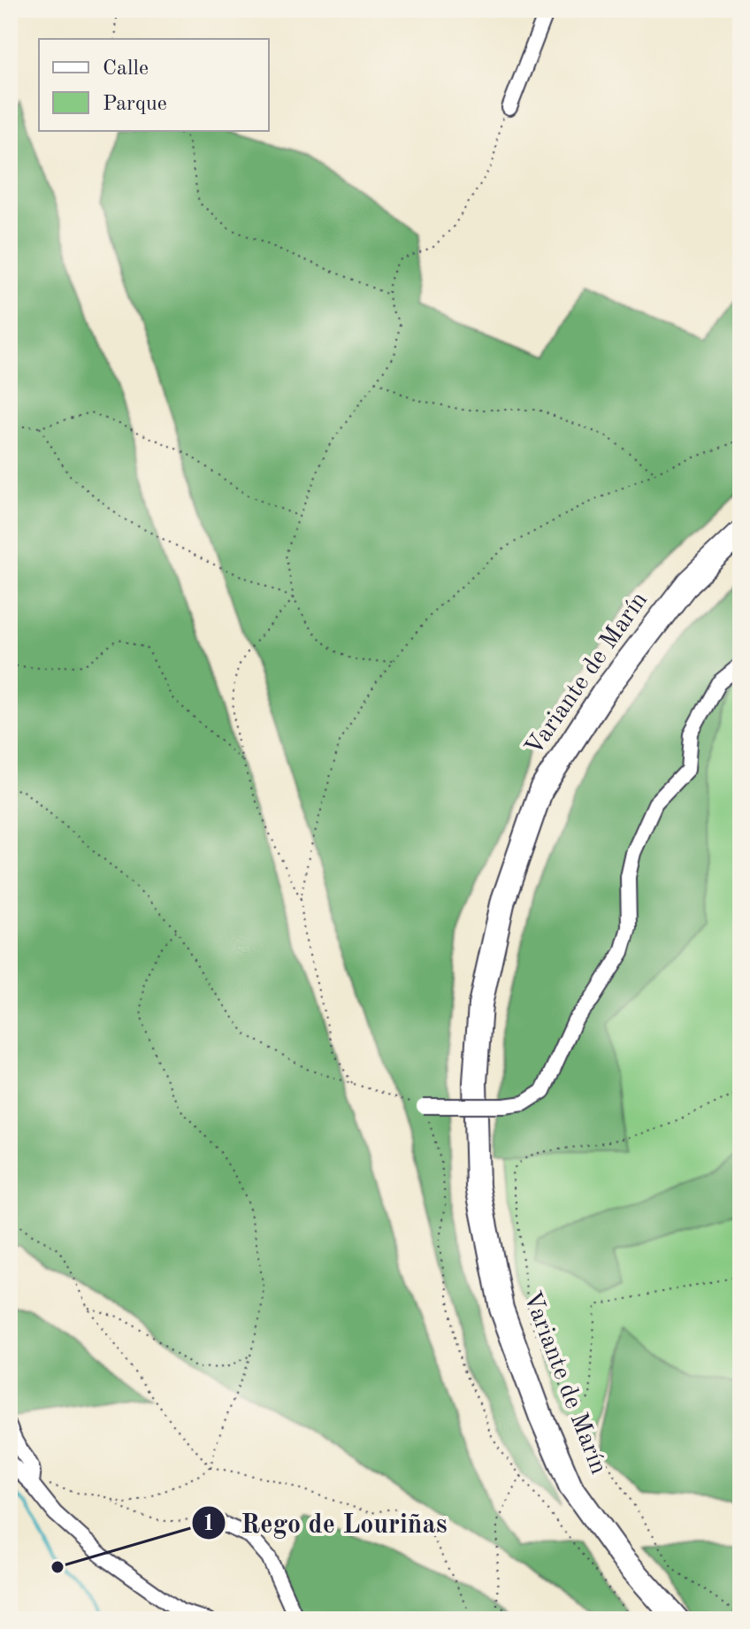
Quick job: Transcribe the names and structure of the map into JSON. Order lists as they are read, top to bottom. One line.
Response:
{"streets":{"highway":["Variante de Marín"]},"places":["Rego de Louriñas"],"legend":["Calle","Parque"]}
